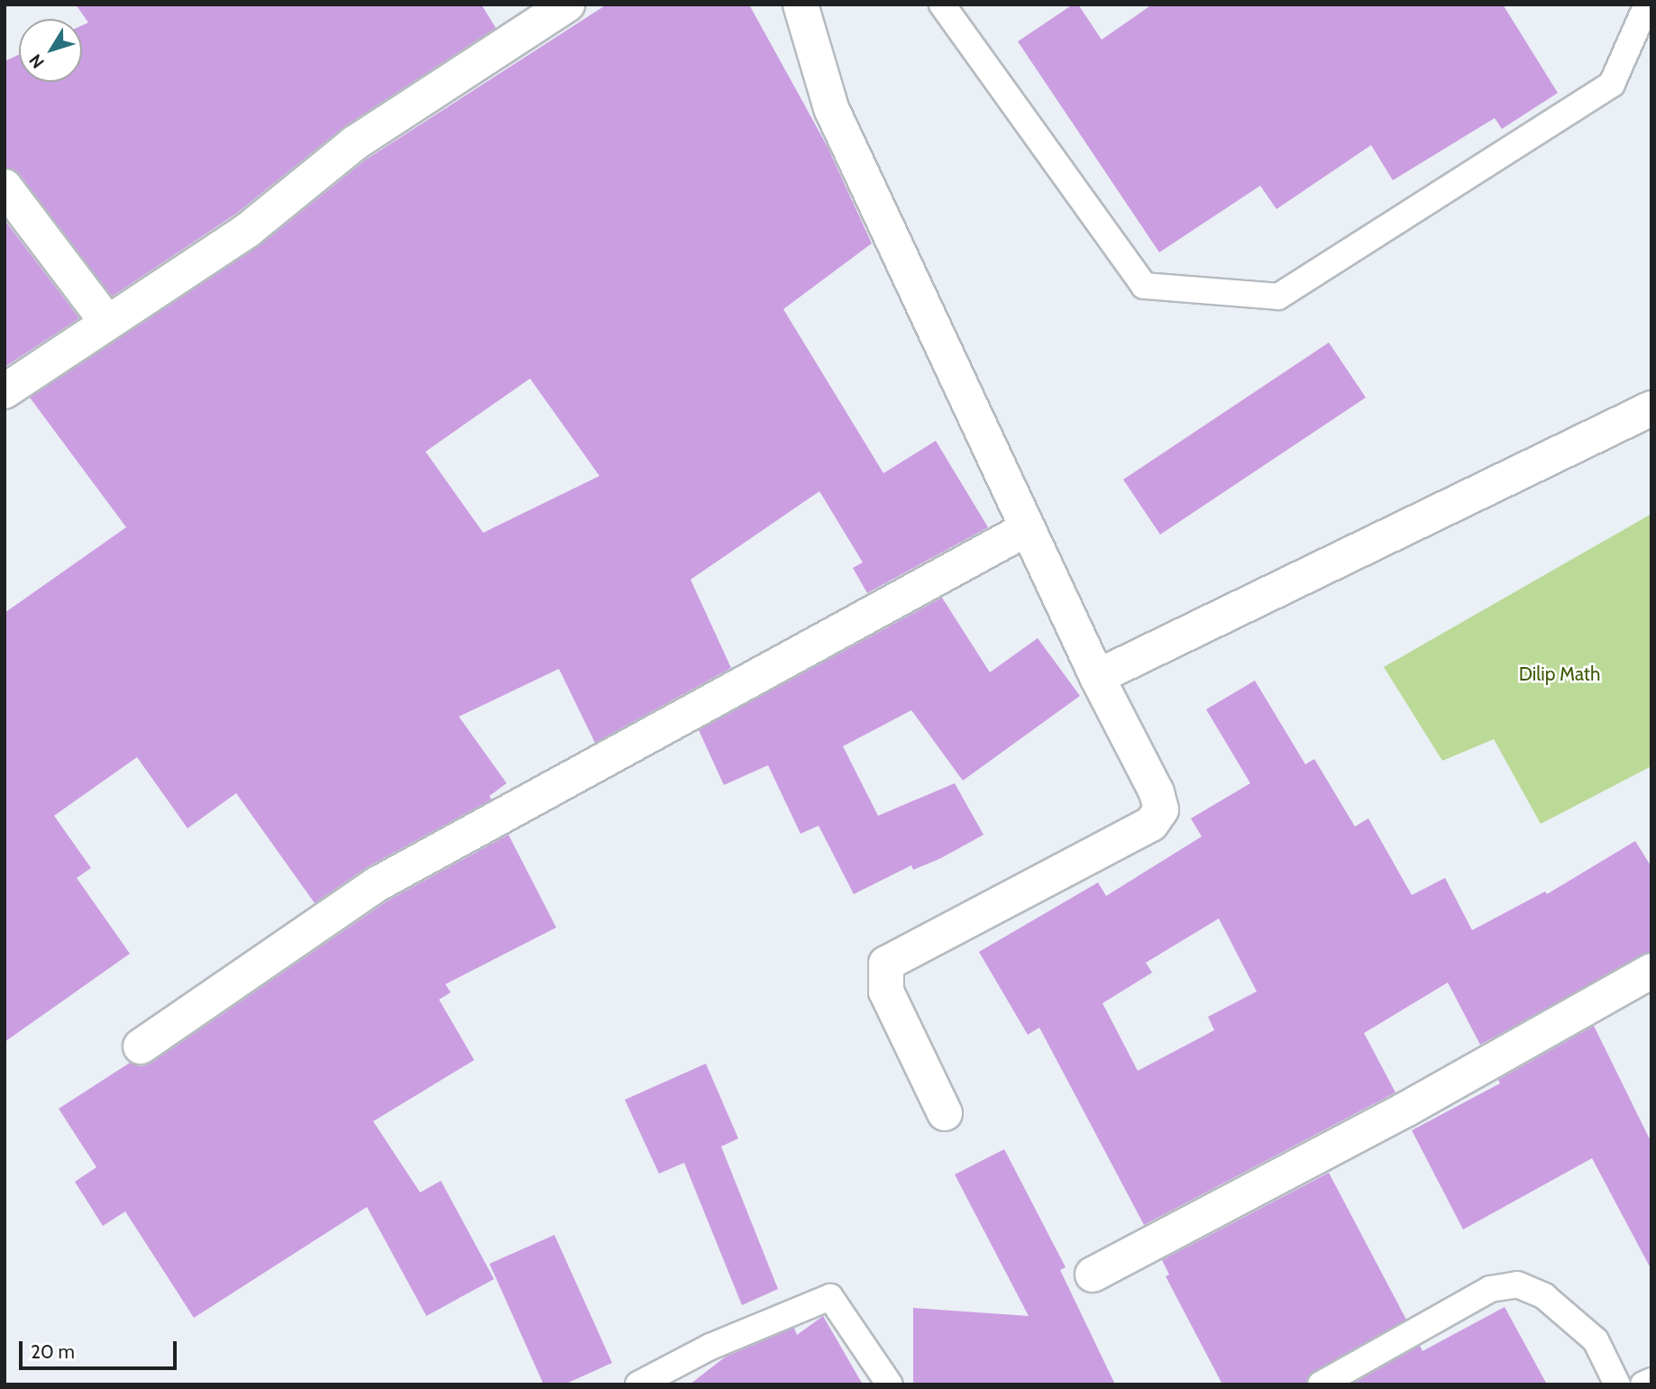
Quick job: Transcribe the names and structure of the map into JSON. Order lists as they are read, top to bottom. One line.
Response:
{"parks":["Dilip Math"],"scale_bar":"20 m","north":"bottom left"}
